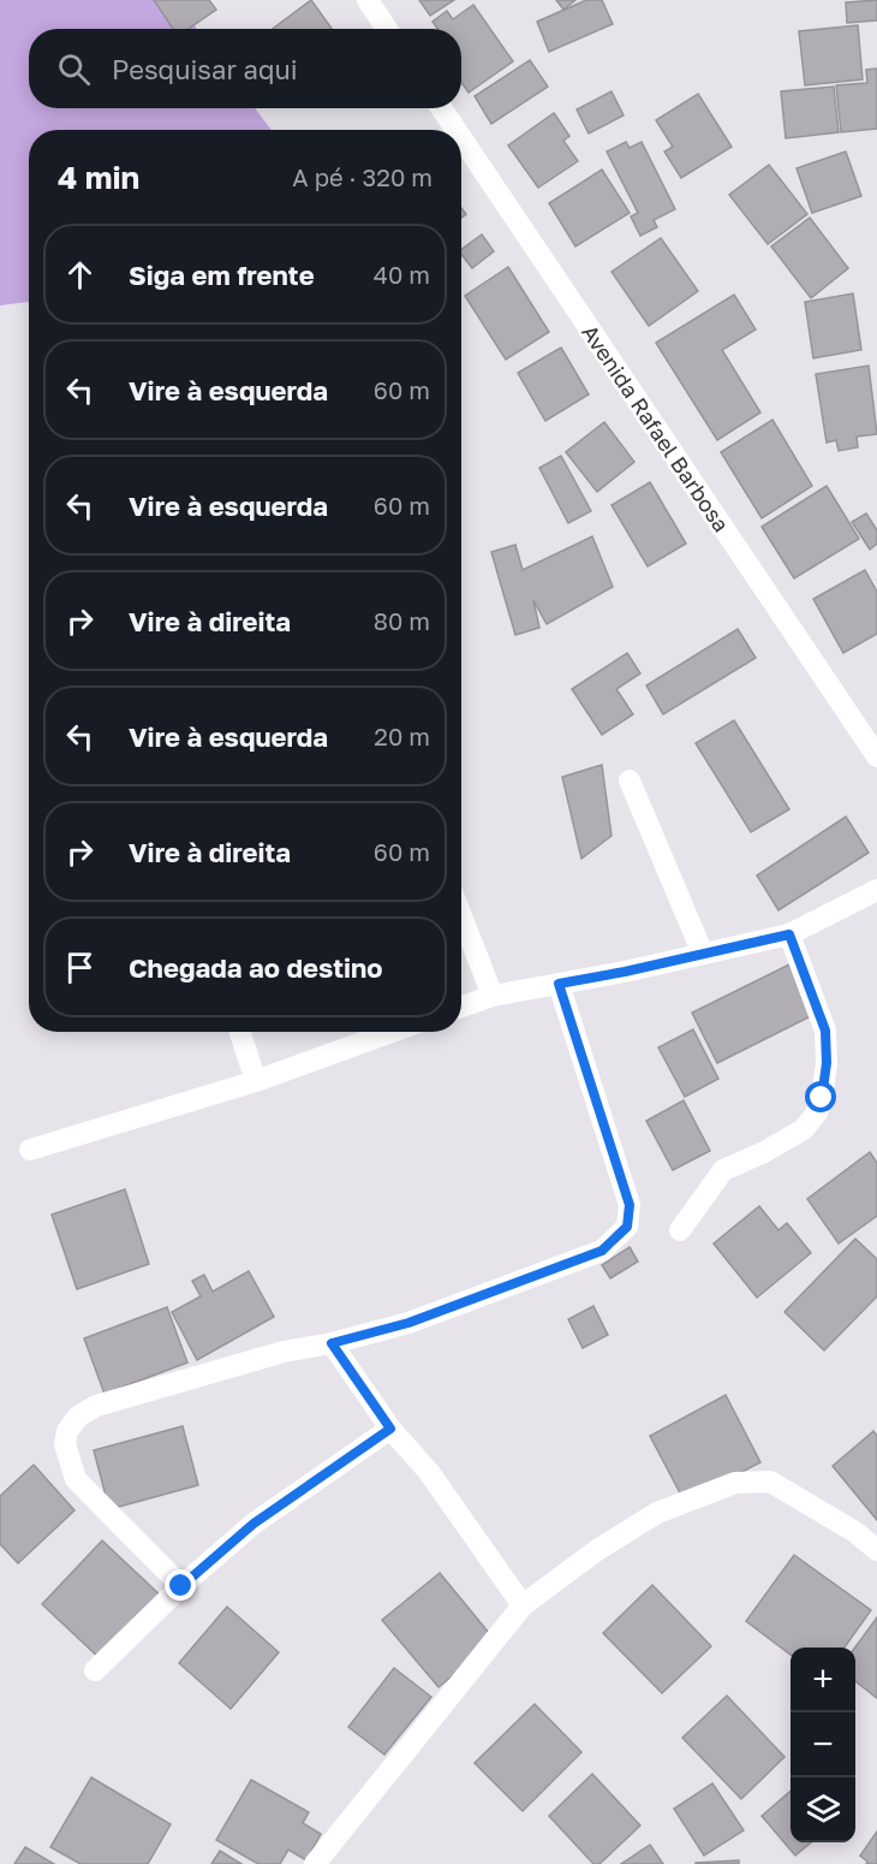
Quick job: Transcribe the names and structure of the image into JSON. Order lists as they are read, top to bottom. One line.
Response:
{"streets":{"street":["Avenida Rafael Barbosa"]},"page":{"search":"Pesquisar aqui","heading":["4 min","A pé · 320 m"],"list":[["Siga em frente","40 m"],["Vire à esquerda","60 m"],["Vire à esquerda","60 m"],["Vire à direita","80 m"],["Vire à esquerda","20 m"],["Vire à direita","60 m"],"Chegada ao destino"],"map_buttons":["+","−"]}}
